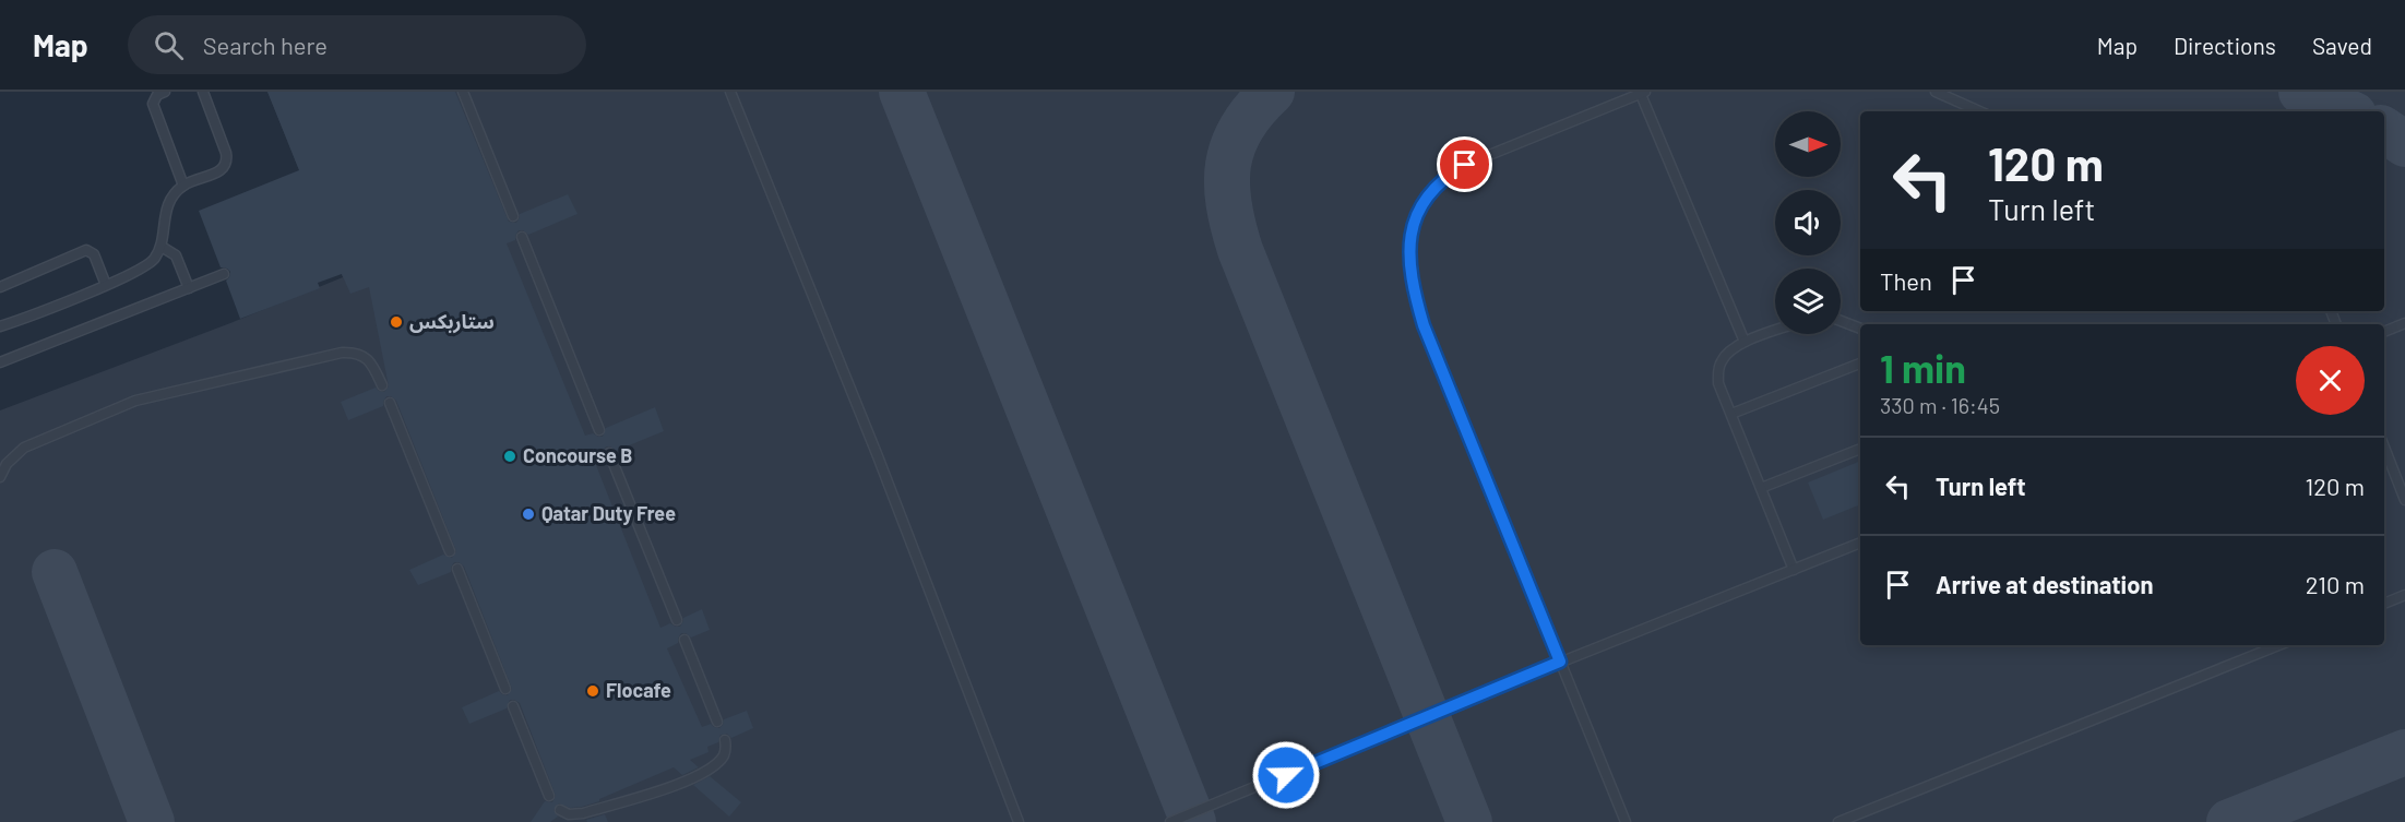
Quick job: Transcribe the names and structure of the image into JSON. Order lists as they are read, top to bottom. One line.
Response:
{"places":["ستاربكس","Concourse B","Qatar Duty Free","Flocafe"],"north":"right","page":{"header":"Map","search":"Search here","nav":["Map","Directions","Saved"],"turn":["120 m","Turn left"],"then":"Then","heading":["1 min","330 m · 16:45"],"list":[{"name":"Turn left","value":"120 m"},{"name":"Arrive at destination","value":"210 m"}]}}
